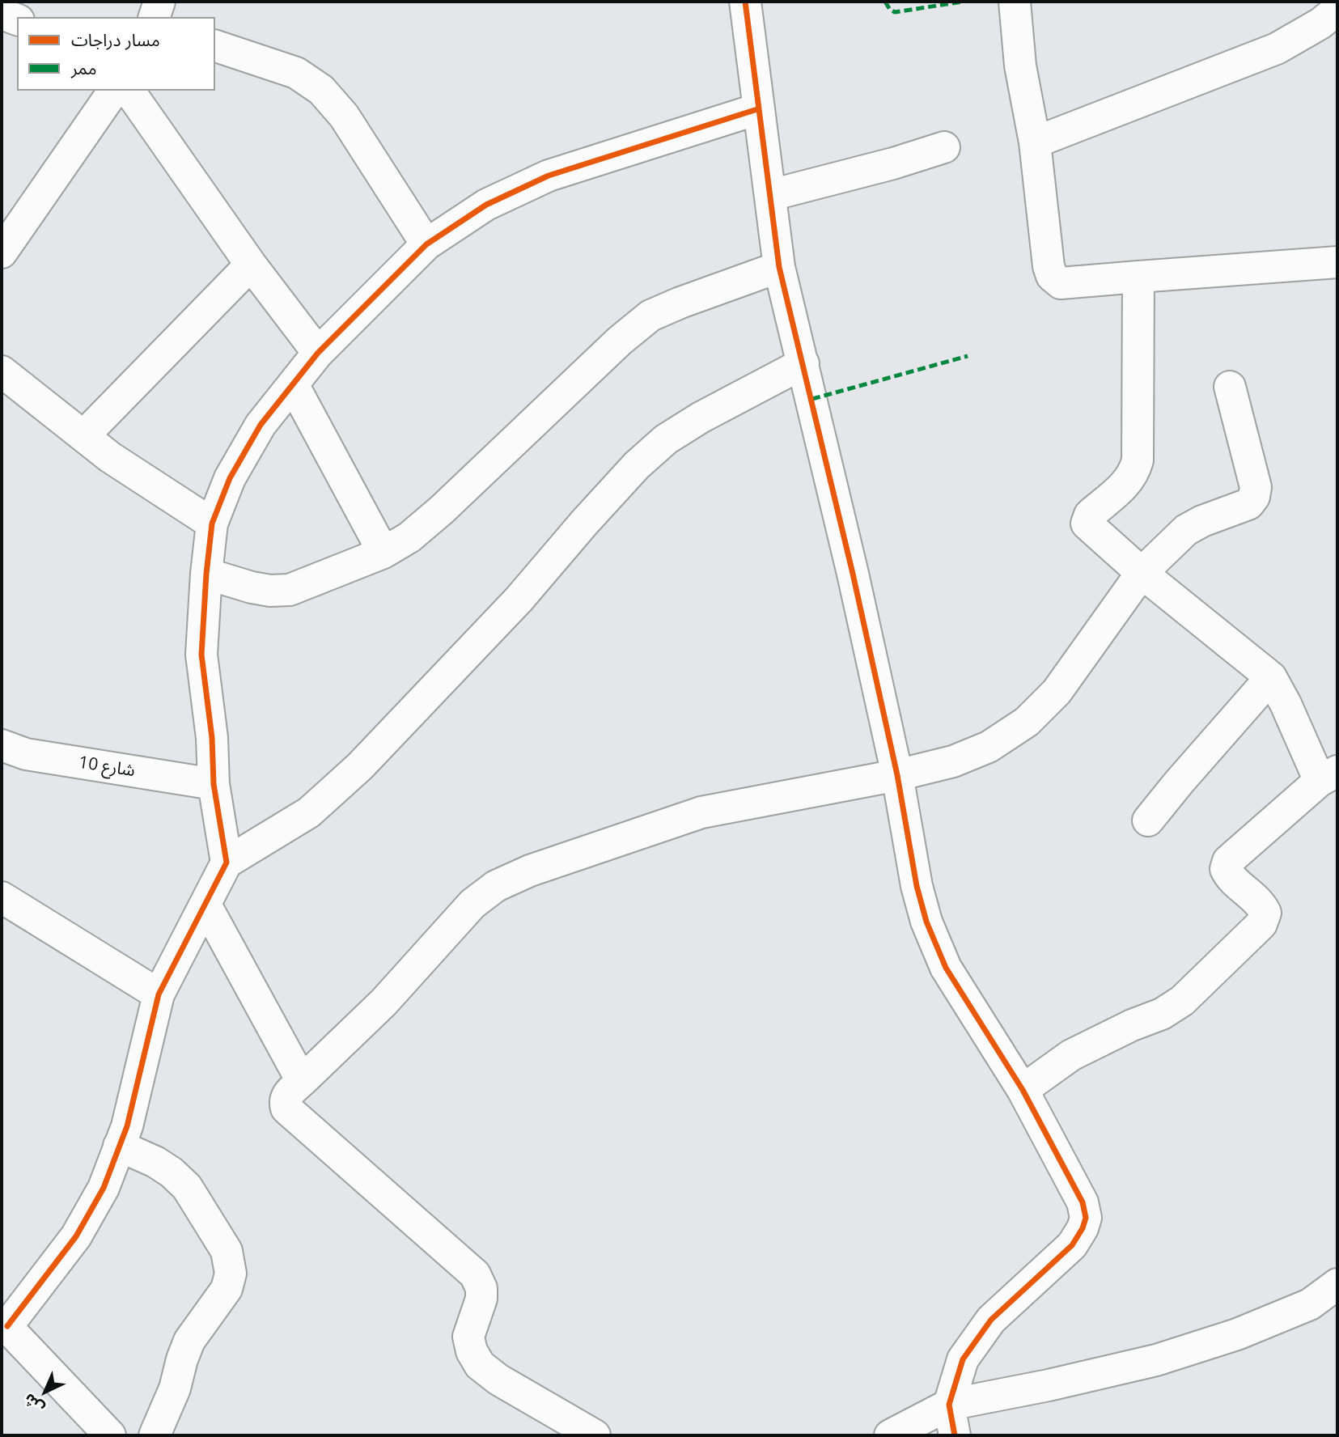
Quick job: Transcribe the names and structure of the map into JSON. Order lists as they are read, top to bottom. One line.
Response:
{"streets":{"street":["شارع 10"]},"legend":["مسار دراجات","ممر"],"north":"bottom left"}
